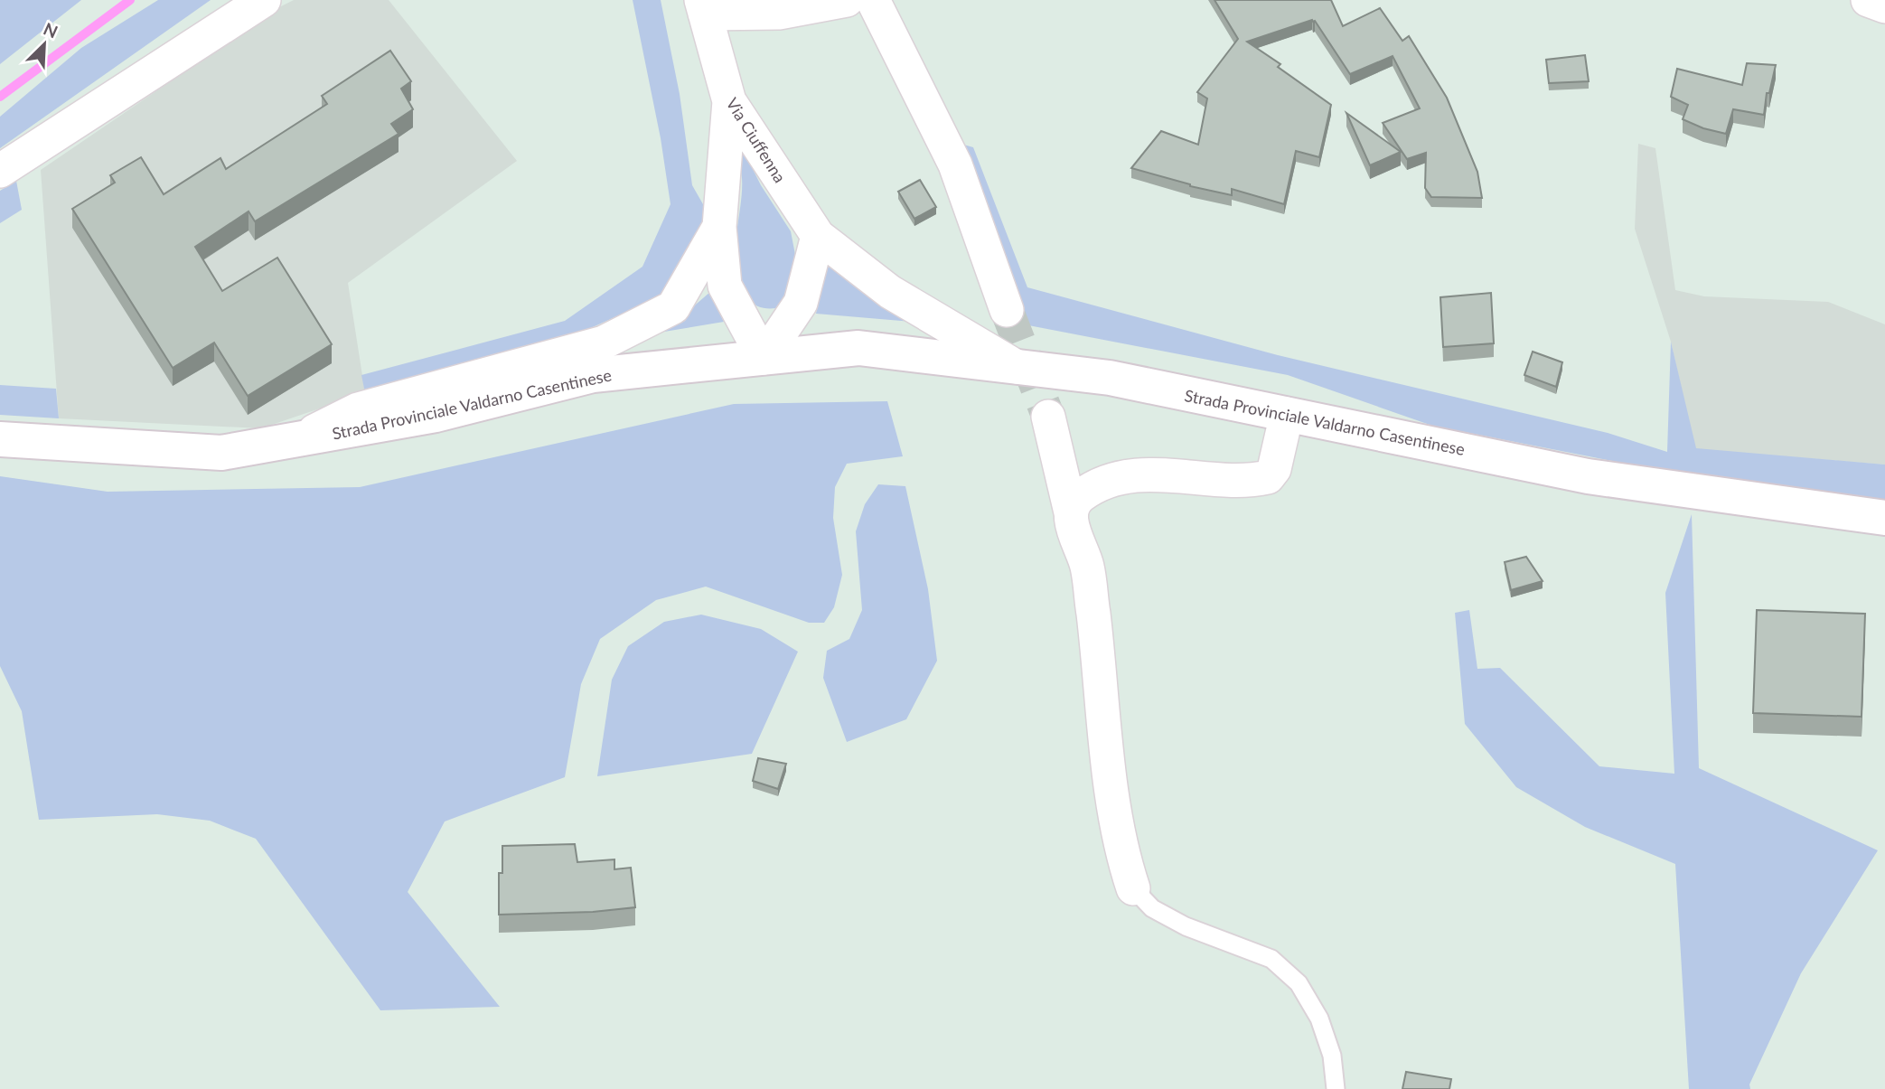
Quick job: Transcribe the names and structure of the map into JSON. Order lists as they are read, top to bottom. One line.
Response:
{"streets":{"main road":["Strada Provinciale Valdarno Casentinese"],"street":["Via Ciuffenna"]},"crossings":[["Via Ciuffenna","Strada Provinciale Valdarno Casentinese"]],"north":"top right"}
